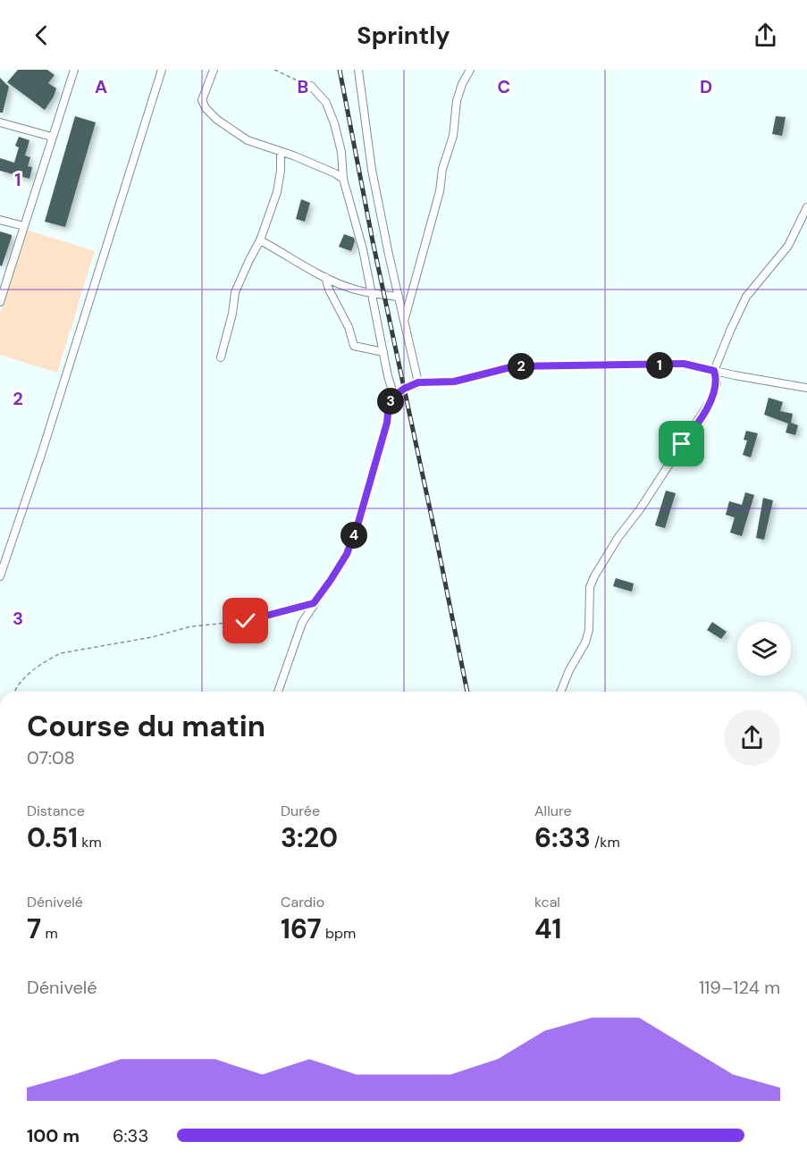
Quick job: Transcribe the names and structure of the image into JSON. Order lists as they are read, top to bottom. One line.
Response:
{"page":{"header":"Sprintly","pins":["1","2","3","4"],"heading":["Course du matin","07:08"],"stats":[["Distance","0.51 km"],["Durée","3:20"],["Allure","6:33 /km"],["Dénivelé","7 m"],["Cardio","167 bpm"],["kcal","41"]],"chart":["Dénivelé","119–124 m"],"list":[{"name":"100 m","note":"6:33"}]},"grid":{"columns":["A","B","C","D"],"rows":["1","2","3"]}}
